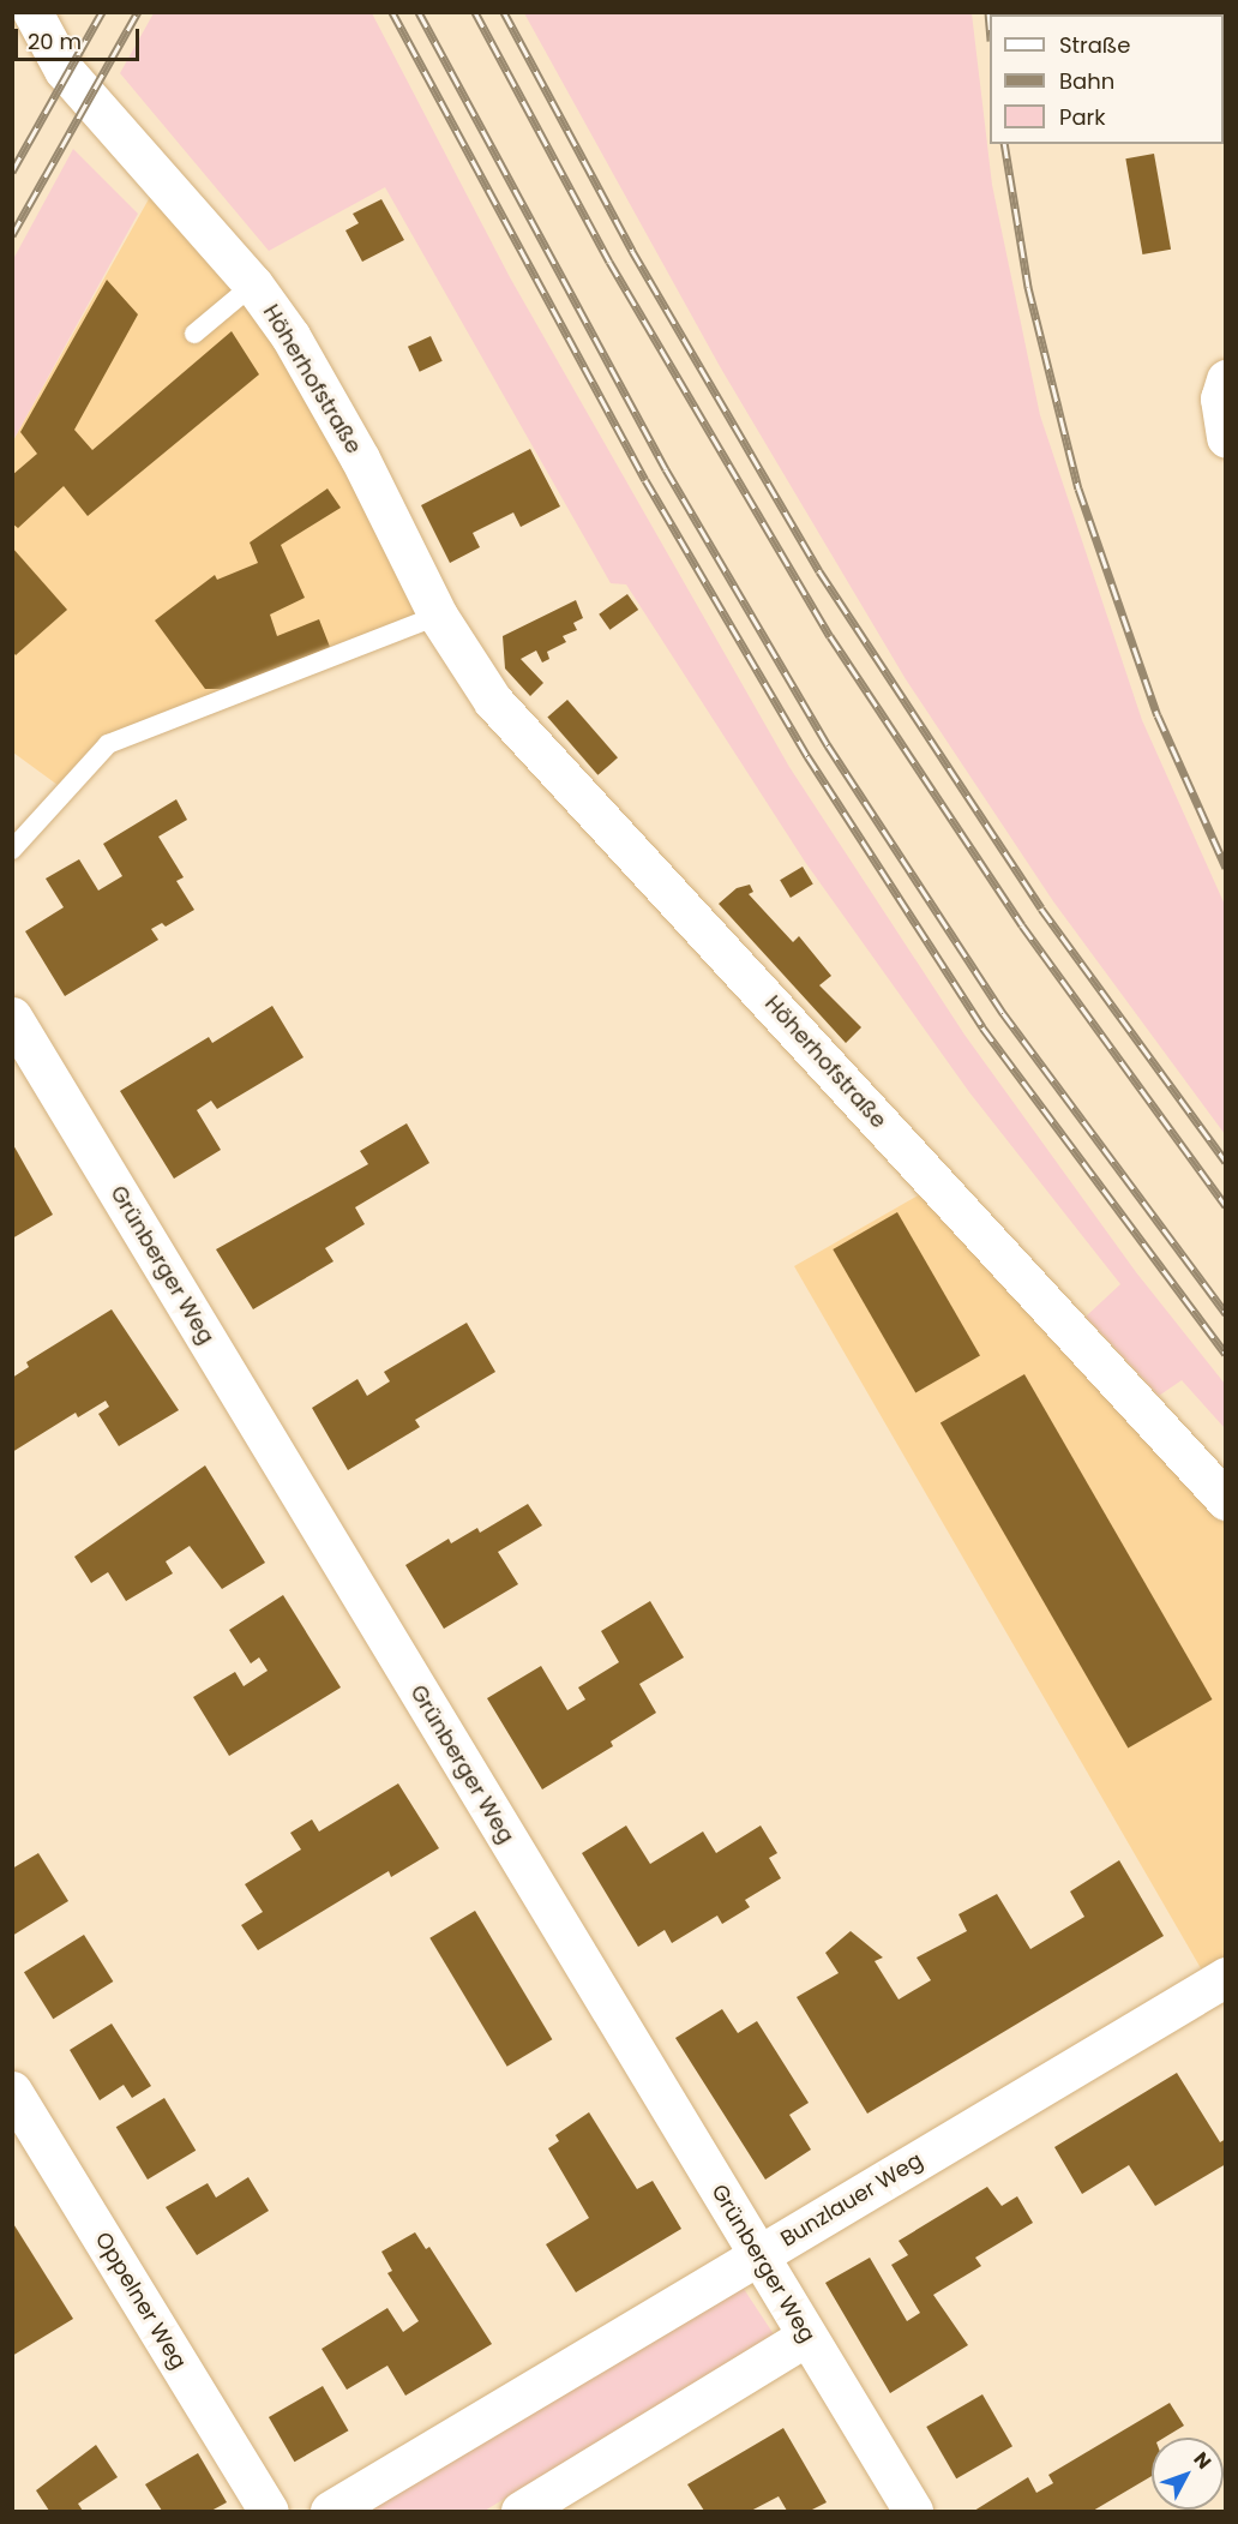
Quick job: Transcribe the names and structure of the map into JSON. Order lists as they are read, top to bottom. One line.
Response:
{"streets":{"street":["Höherhofstraße","Grünberger Weg","Bunzlauer Weg","Oppelner Weg"]},"crossings":[["Grünberger Weg","Bunzlauer Weg"]],"legend":["Straße","Bahn","Park"],"scale_bar":"20 m","north":"top right"}
